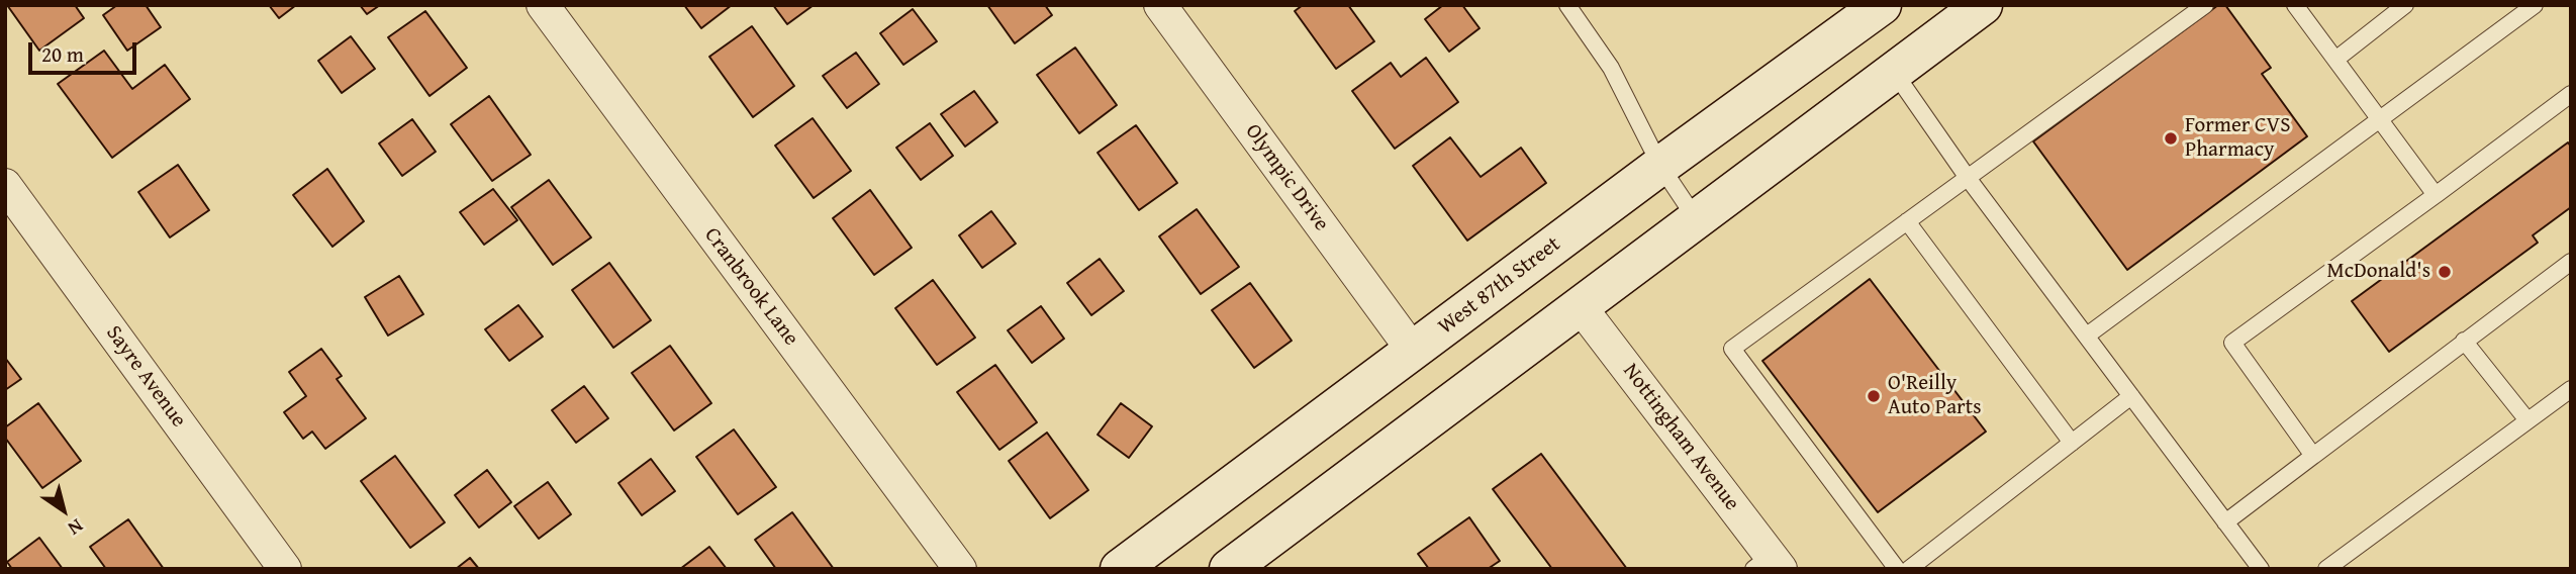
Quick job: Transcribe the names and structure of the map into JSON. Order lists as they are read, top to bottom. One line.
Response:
{"streets":{"main road":["West 87th Street"],"street":["Olympic Drive","Cranbrook Lane","Sayre Avenue","Nottingham Avenue"]},"crossings":[["Olympic Drive","West 87th Street"]],"places":["Former CVS Pharmacy","McDonald's","O'Reilly Auto Parts"],"scale_bar":"20 m","north":"bottom right"}
